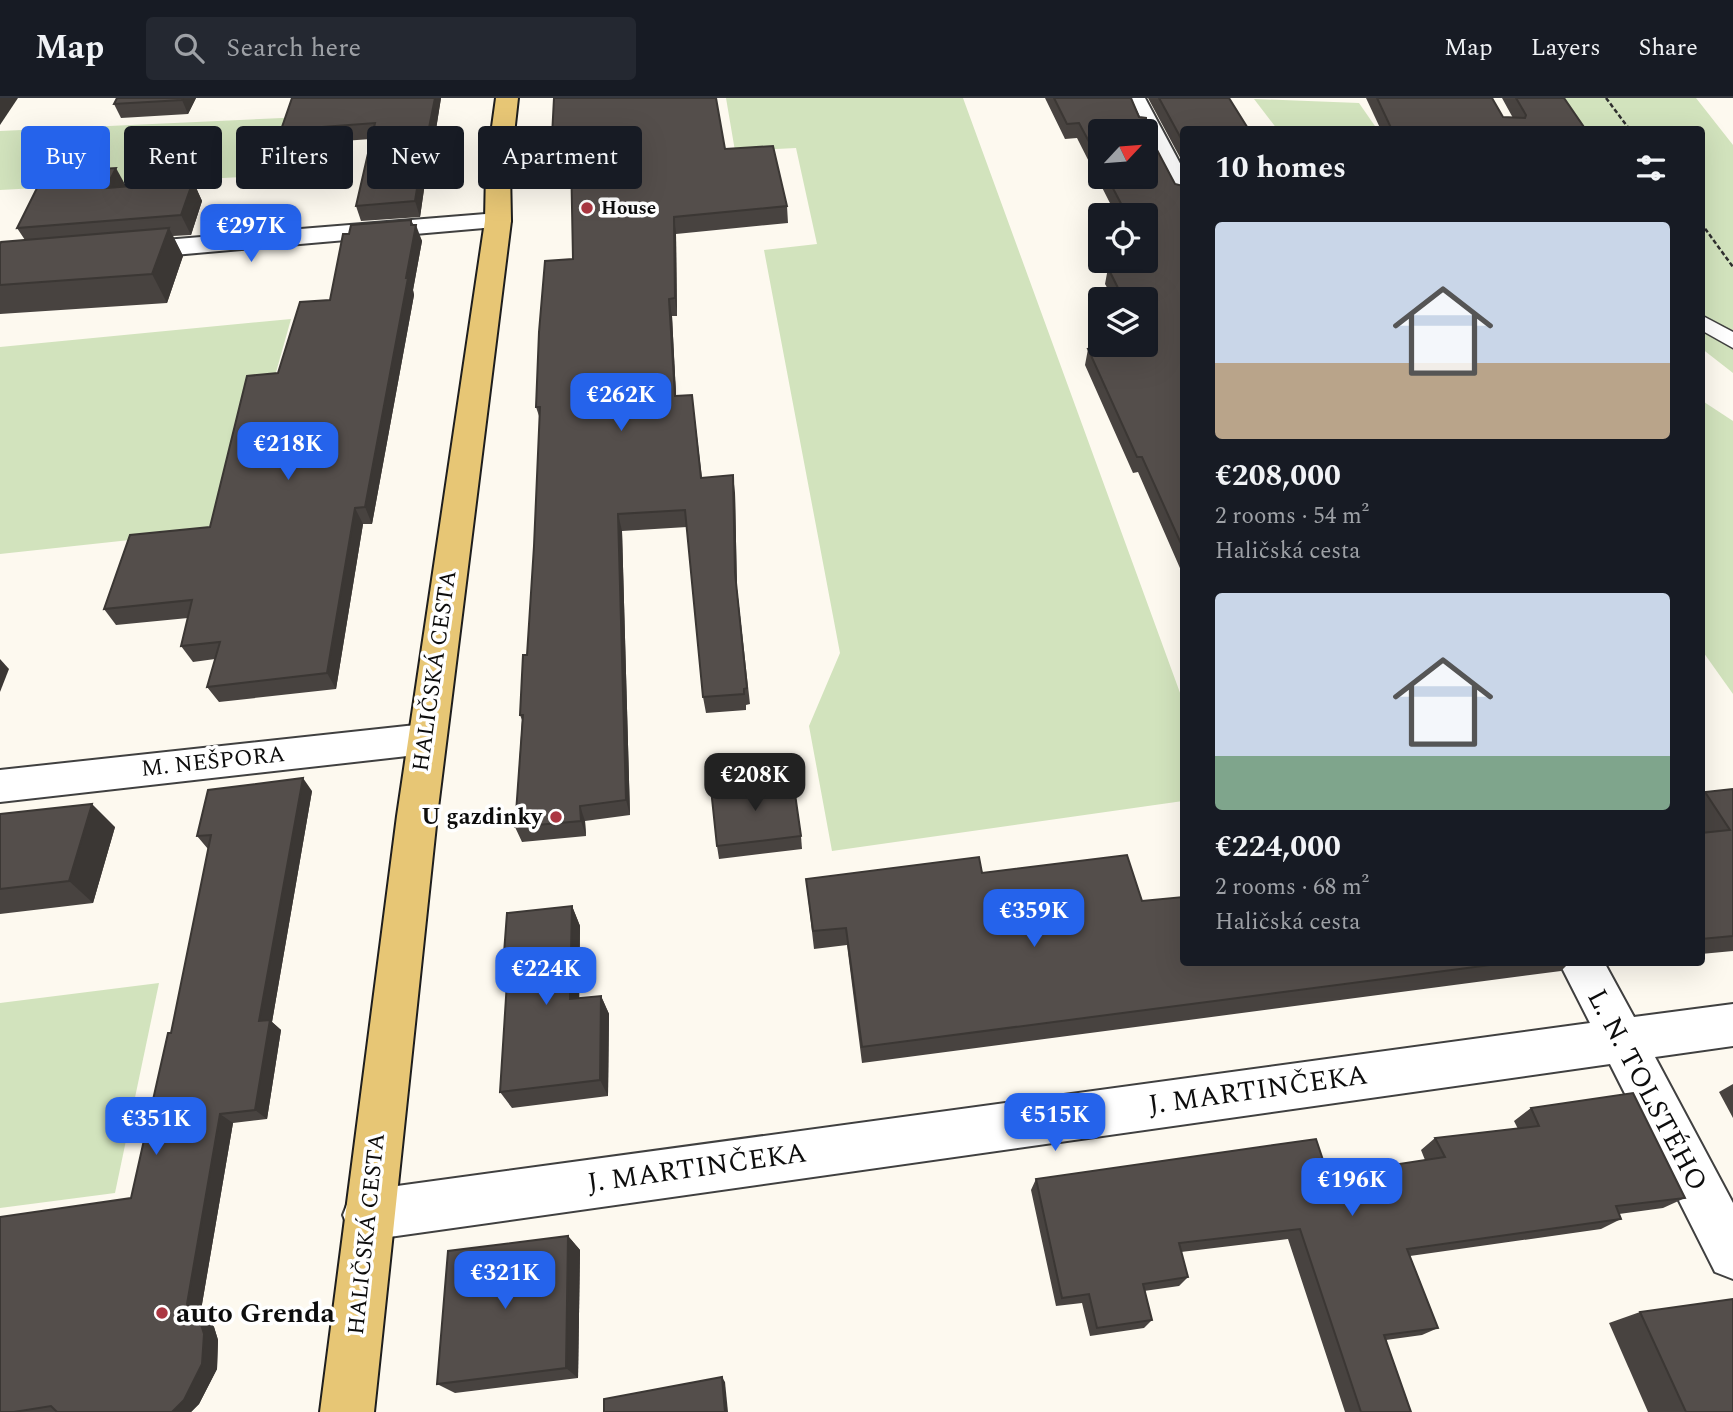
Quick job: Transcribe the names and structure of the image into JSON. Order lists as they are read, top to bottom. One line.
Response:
{"streets":{"main road":["HALIČSKÁ CESTA"],"street":["M. NEŠPORA","J. MARTINČEKA","L. N. TOLSTÉHO"]},"crossings":[["HALIČSKÁ CESTA","M. NEŠPORA"],["HALIČSKÁ CESTA","J. MARTINČEKA"],["J. MARTINČEKA","L. N. TOLSTÉHO"]],"places":["House","U gazdinky","auto Grenda"],"north":"top right","page":{"header":"Map","search":"Search here","nav":["Map","Layers","Share"],"chip":["Buy","Rent","Filters","New","Apartment"],"heading":"10 homes","price":["€297K","€262K","€218K","€208K","€359K","€224K","€515K","€351K","€196K","€321K"],"list":[{"name":"€208,000","note":"2 rooms · 54 m² · Haličská cesta"},{"name":"€224,000","note":"2 rooms · 68 m² · Haličská cesta"}]}}
